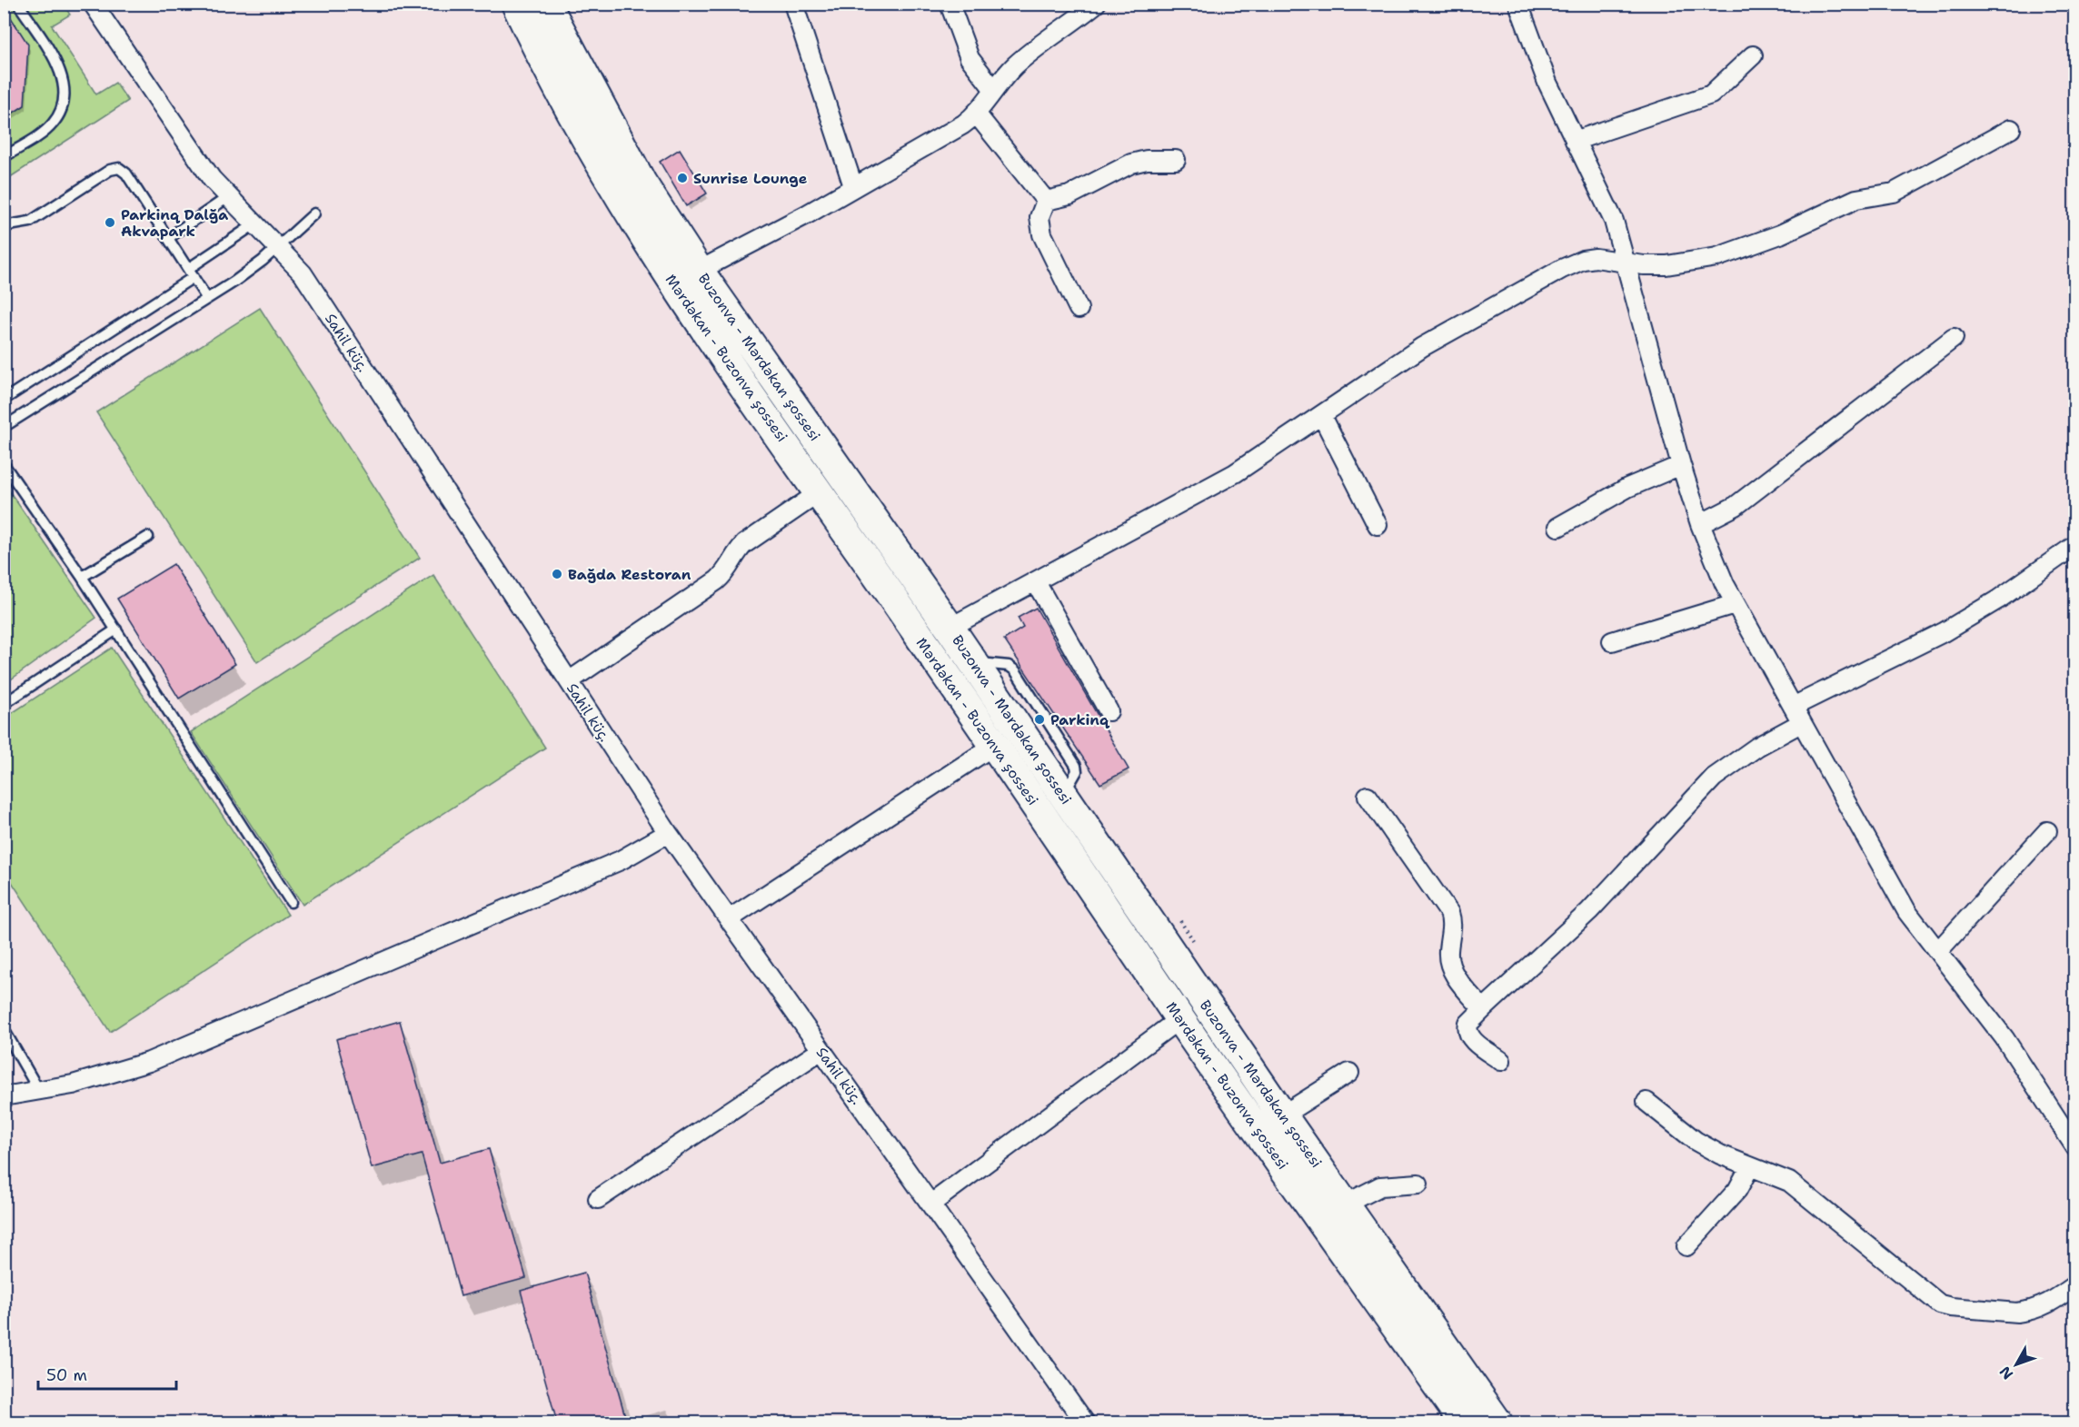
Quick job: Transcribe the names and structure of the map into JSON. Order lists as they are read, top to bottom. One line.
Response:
{"streets":{"main road":["Buzonva - Mərdəkan şossesi","Mərdəkan - Buzonva şossesi"],"street":["Sahil küç."]},"places":["Sunrise Lounge","Parkinq Dalğa Akvapark","Bağda Restoran","Parkinq"],"scale_bar":"50 m","north":"bottom left"}
